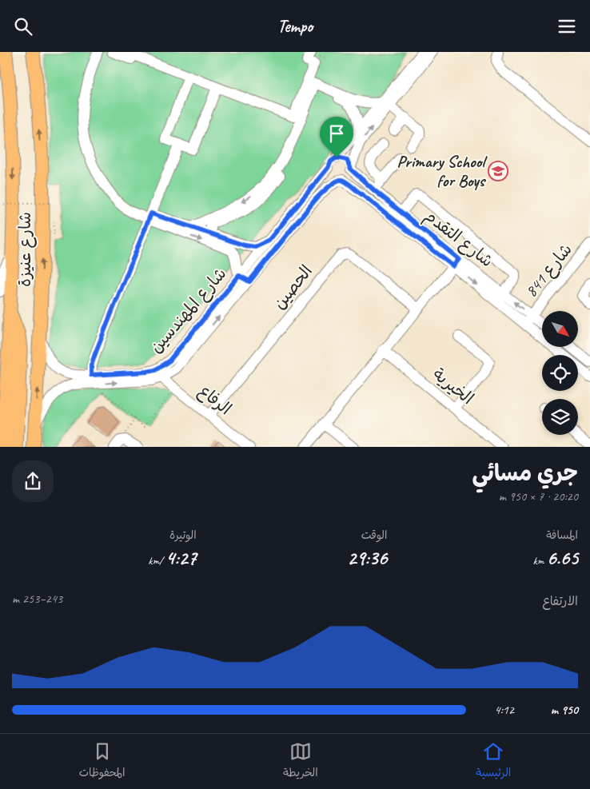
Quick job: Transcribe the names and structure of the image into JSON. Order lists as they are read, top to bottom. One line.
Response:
{"streets":{"main road":["شارع عنيزة"],"street":["شارع التقدم","شارع 841","الحصين","شارع المهندسين","الخيرية","الرفاع"]},"crossings":[["شارع التقدم","شارع 841"],["شارع التقدم","شارع المهندسين"],["شارع عنيزة","شارع المهندسين"],["الحصين","الرفاع"],["شارع المهندسين","الرفاع"]],"places":{"school or university":["Primary School for Boys"]},"north":"bottom right","page":{"header":"Tempo","heading":["جري مسائي","20:20 · 7 × 950 m"],"stats":[["المسافة","6.65 km"],["الوقت","29:36"],["الوتيرة","4:27 /km"]],"chart":["الارتفاع","243–253 m"],"list":[{"name":"950 m","note":"4:12"}],"tabs":["الرئيسية","الخريطة","المحفوظات"]}}
